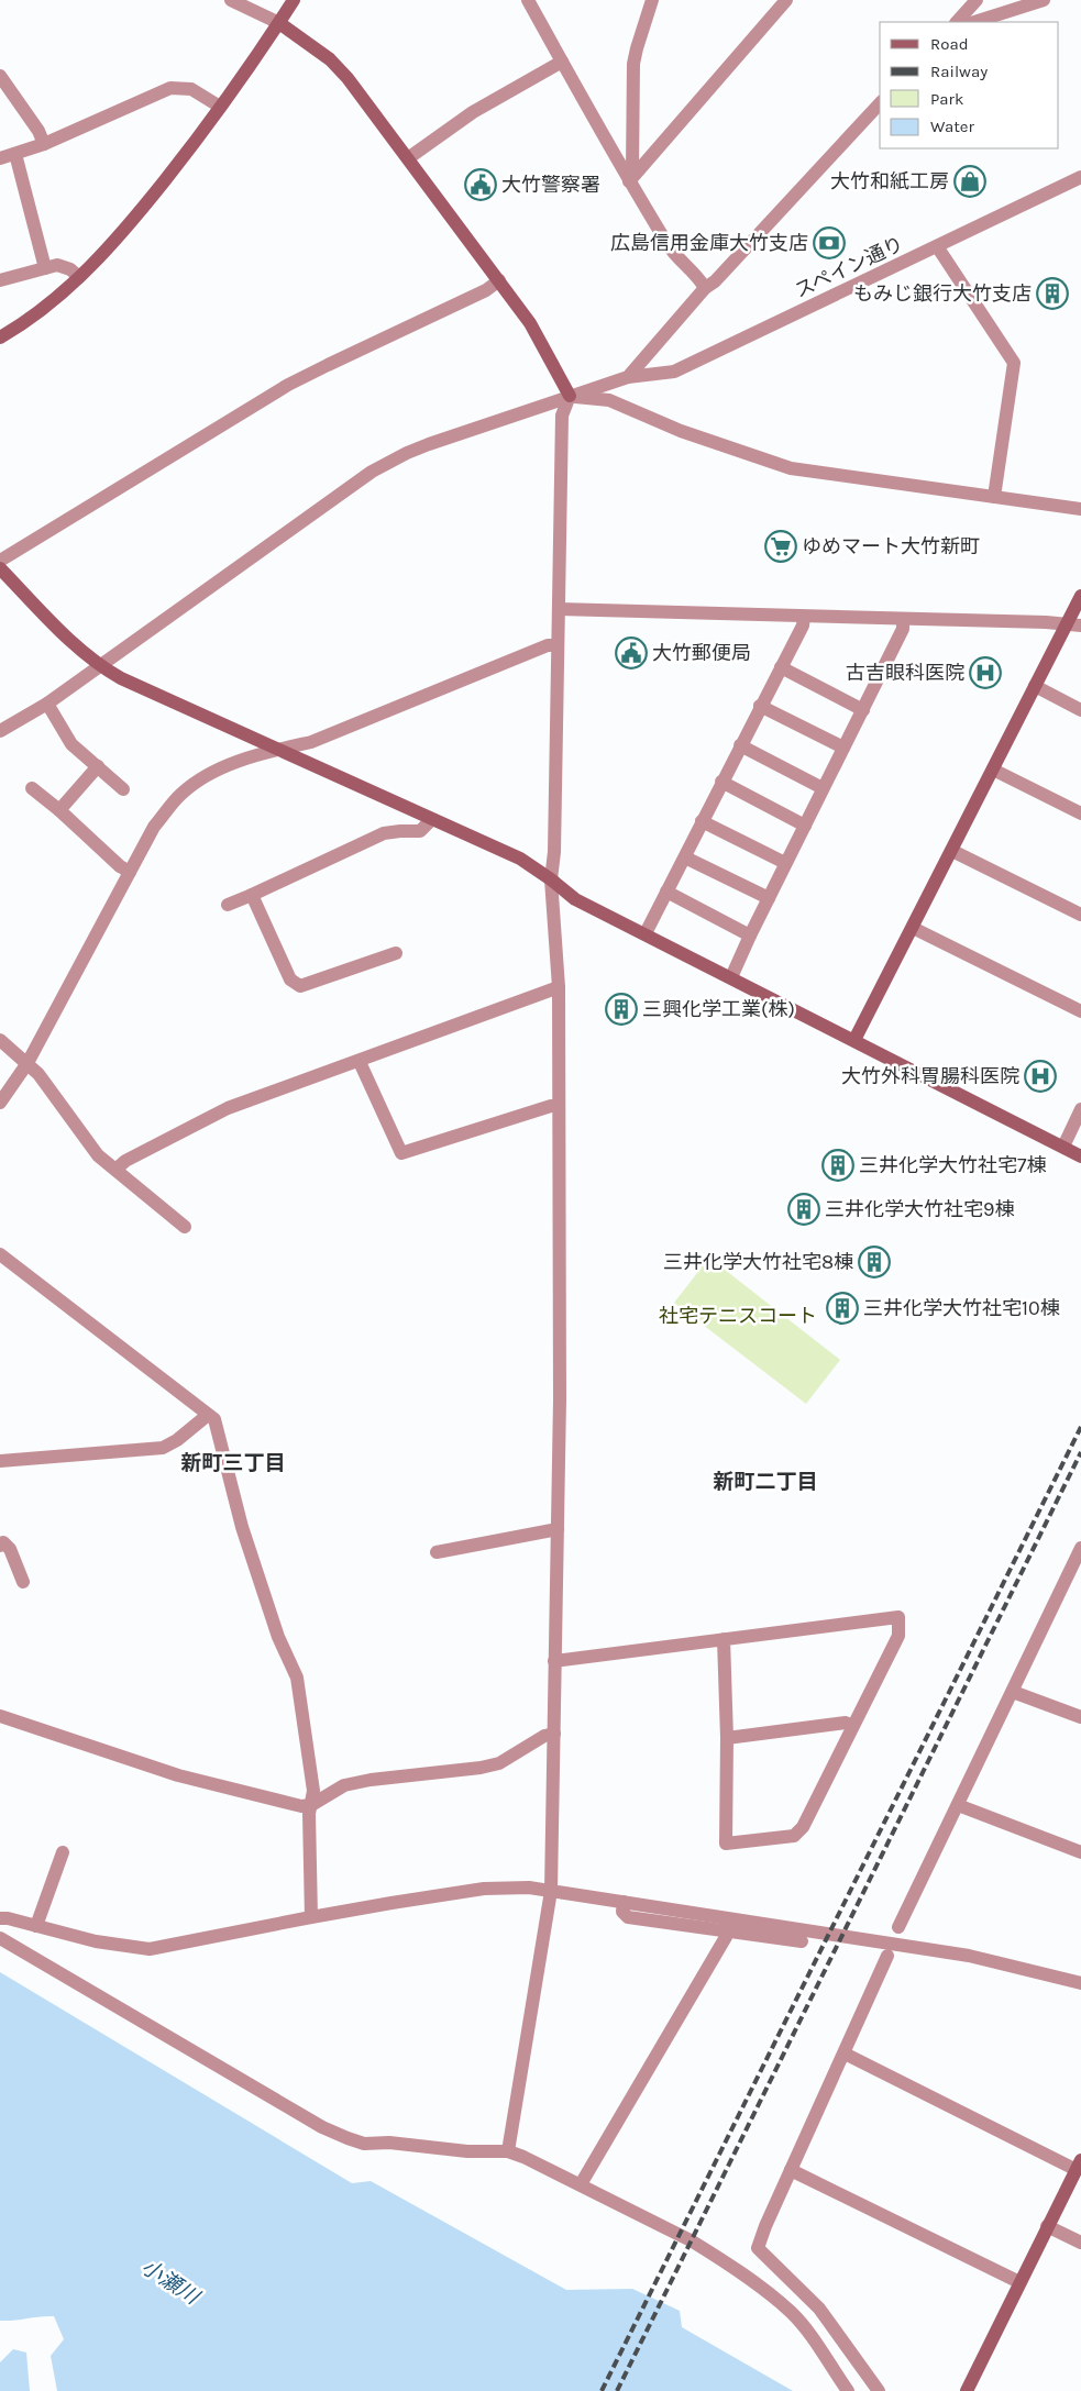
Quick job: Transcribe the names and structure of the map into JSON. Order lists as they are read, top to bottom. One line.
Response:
{"streets":{"street":["スペイン通り"]},"districts":["新町三丁目","新町二丁目"],"water":["小瀬川"],"parks":["社宅テニスコート"],"places":{"shop":["大竹和紙工房"],"public building":["大竹警察署","大竹郵便局"],"bank":["広島信用金庫大竹支店"],"building":["もみじ銀行大竹支店","三興化学工業(株)","三井化学大竹社宅7棟","三井化学大竹社宅9棟","三井化学大竹社宅8棟","三井化学大竹社宅10棟"],"supermarket":["ゆめマート大竹新町"],"hospital":["古吉眼科医院","大竹外科胃腸科医院"]},"legend":["Road","Railway","Park","Water"]}
